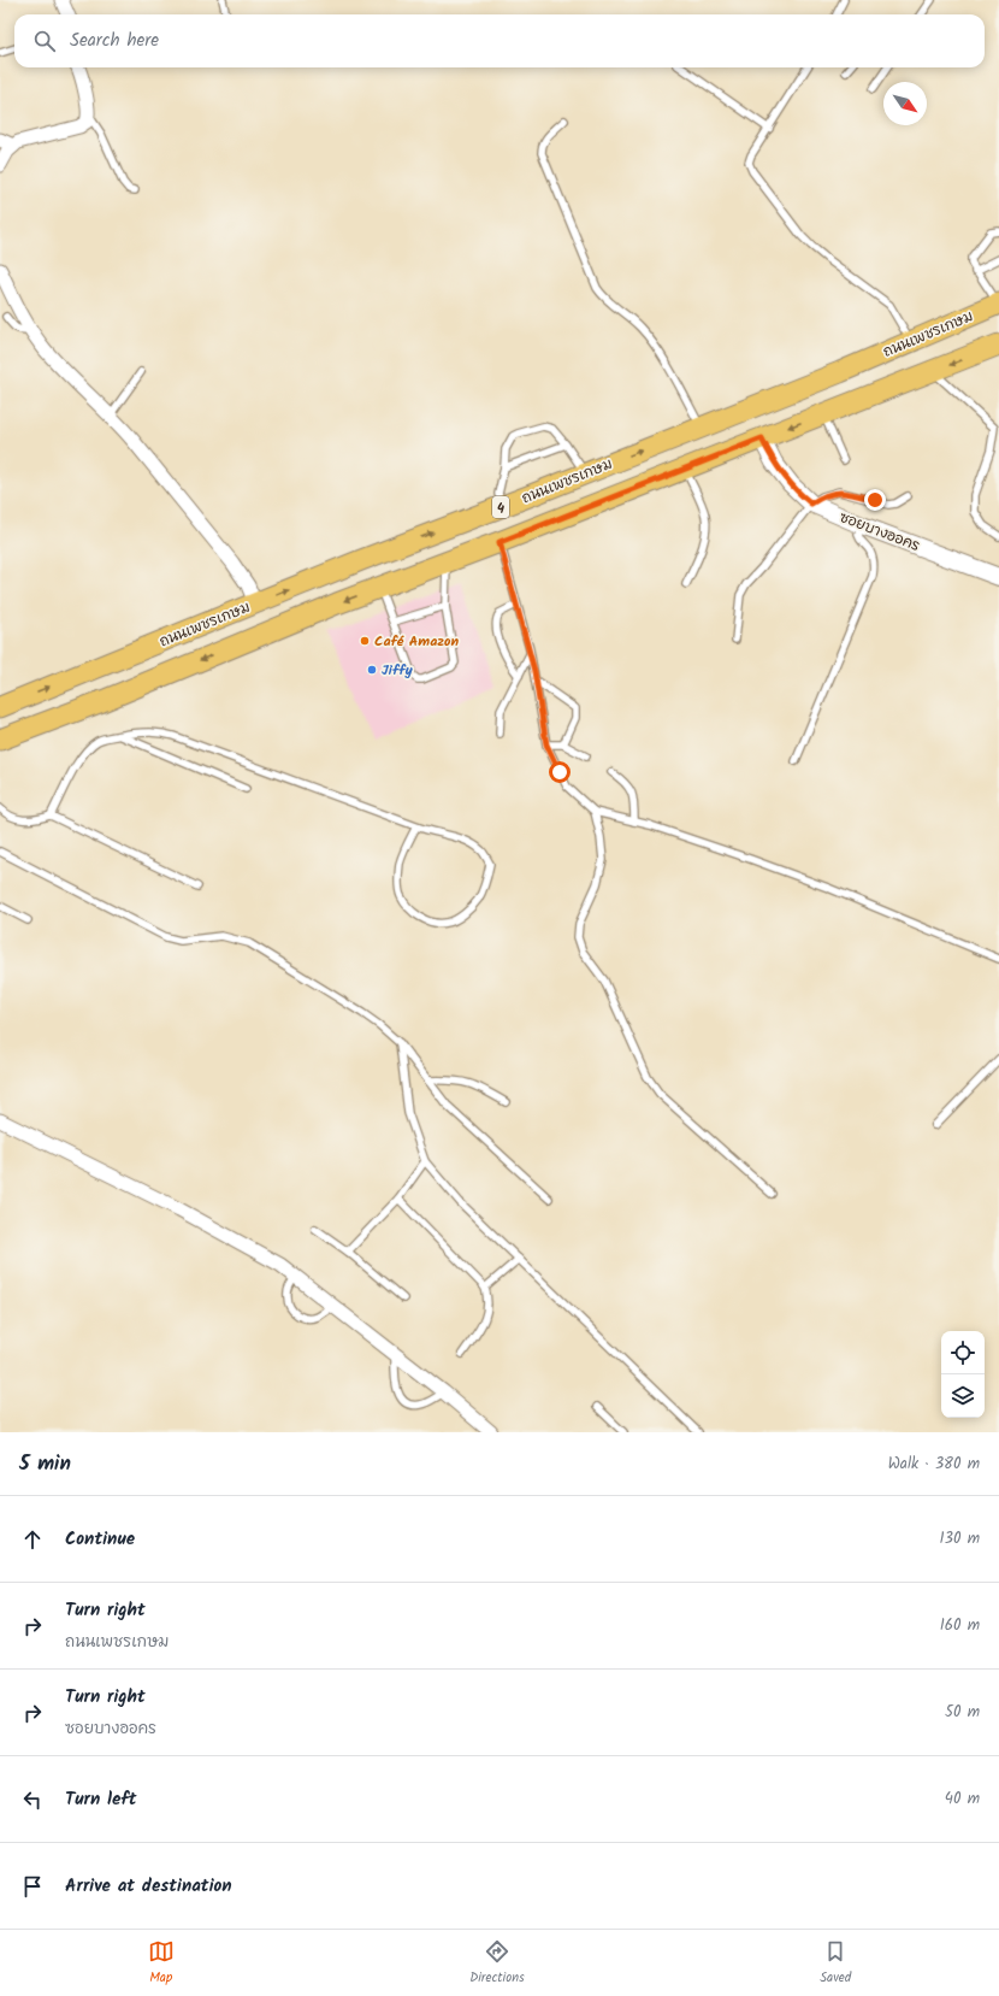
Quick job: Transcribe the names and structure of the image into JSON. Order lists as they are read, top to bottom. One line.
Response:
{"streets":{"main road":["ถนนเพชรเกษม","4"],"street":["ซอยบางออคร"]},"crossings":[["4","ซอยบางออคร"]],"places":["Café Amazon","Jiffy"],"north":"bottom right","page":{"search":"Search here","heading":["5 min","Walk · 380 m"],"list":[["Continue","130 m"],["Turn right","ถนนเพชรเกษม","160 m"],["Turn right","ซอยบางออคร","50 m"],["Turn left","40 m"],"Arrive at destination"],"nav":["Map","Directions","Saved"]}}
